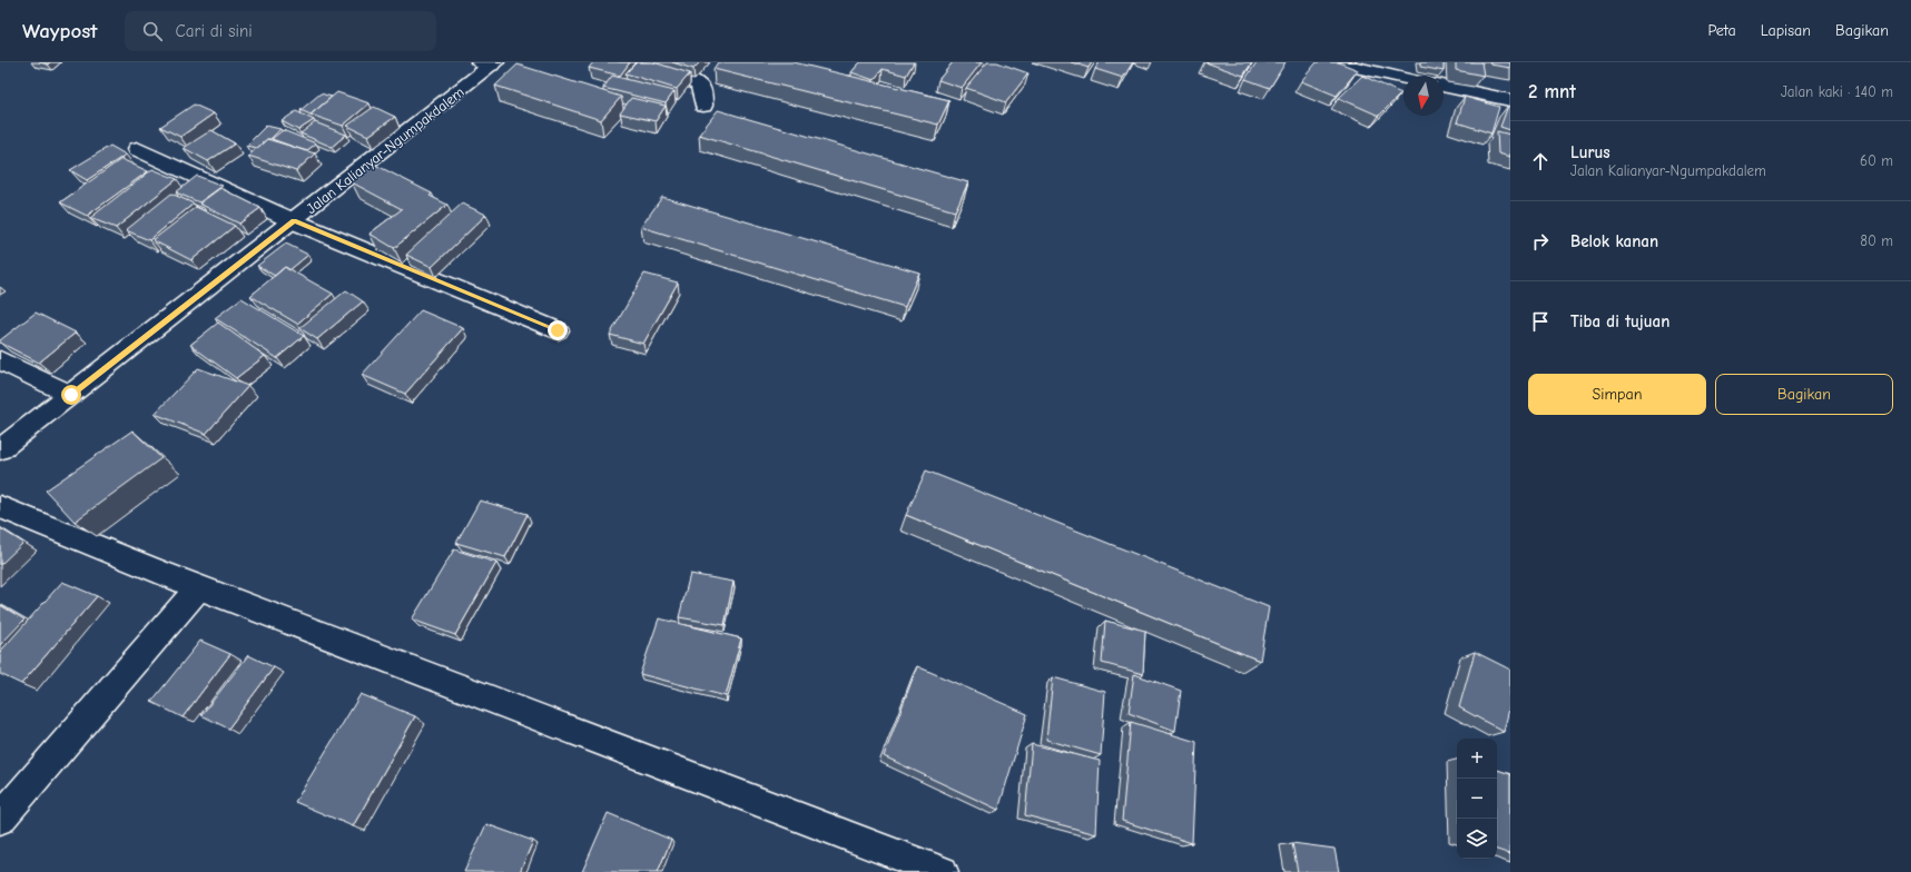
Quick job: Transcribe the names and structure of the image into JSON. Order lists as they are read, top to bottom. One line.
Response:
{"streets":{"street":["Jalan Kalianyar-Ngumpakdalem"]},"north":"bottom","page":{"header":"Waypost","search":"Cari di sini","nav":["Peta","Lapisan","Bagikan"],"heading":["2 mnt","Jalan kaki · 140 m"],"list":[["Lurus","Jalan Kalianyar-Ngumpakdalem","60 m"],["Belok kanan","80 m"],"Tiba di tujuan"],"buttons":["Simpan","Bagikan"],"map_buttons":["+","−"]}}
